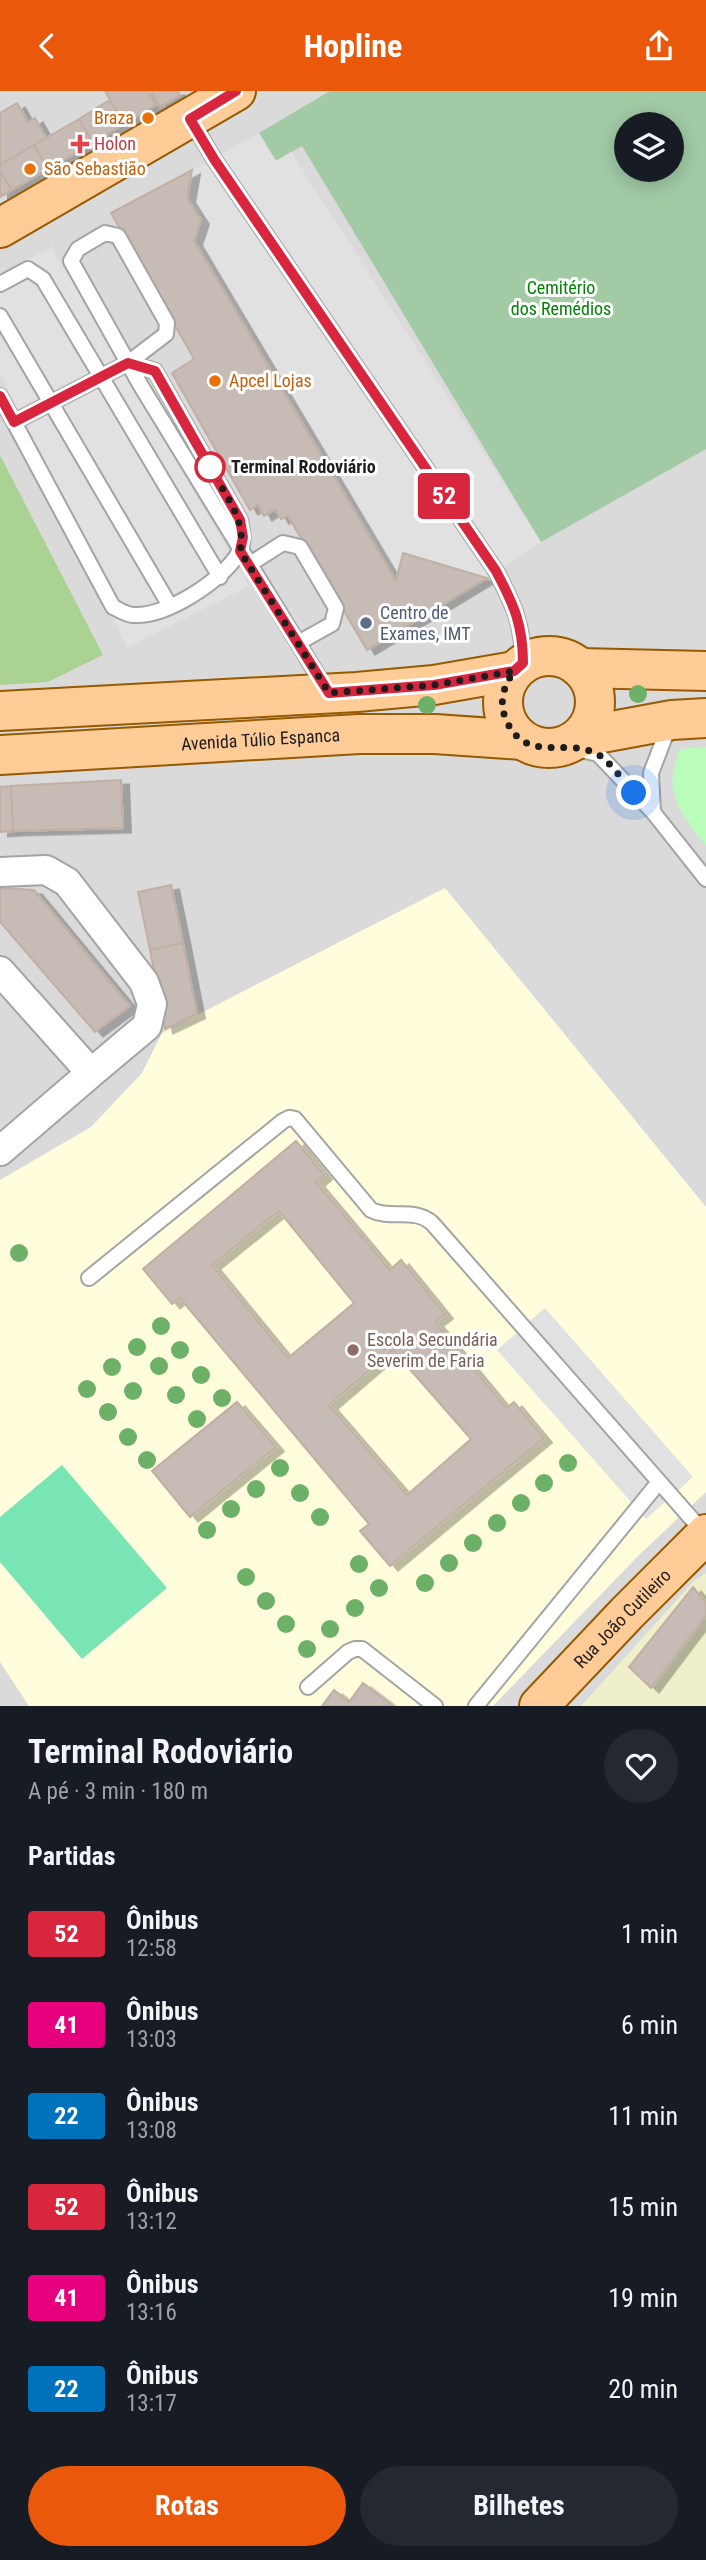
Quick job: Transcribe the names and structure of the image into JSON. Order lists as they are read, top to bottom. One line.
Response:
{"streets":{"main road":["Avenida Túlio Espanca","Rua João Cutileiro"]},"parks":["Cemitério dos Remédios"],"places":{"other":["Braza","São Sebastião","Apcel Lojas","Terminal Rodoviário","Centro de Exames, IMT","Escola Secundária Severim de Faria"],"health":["Holon"]},"lines":["bus line 52"],"page":{"header":"Hopline","on_map":"52","heading":[["Terminal Rodoviário","A pé · 3 min · 180 m"],"Partidas"],"list":[{"mark":"52","name":"Ônibus","note":"12:58","value":"1 min"},{"mark":"41","name":"Ônibus","note":"13:03","value":"6 min"},{"mark":"22","name":"Ônibus","note":"13:08","value":"11 min"},{"mark":"52","name":"Ônibus","note":"13:12","value":"15 min"},{"mark":"41","name":"Ônibus","note":"13:16","value":"19 min"},{"mark":"22","name":"Ônibus","note":"13:17","value":"20 min"}],"buttons":["Rotas","Bilhetes"]}}
